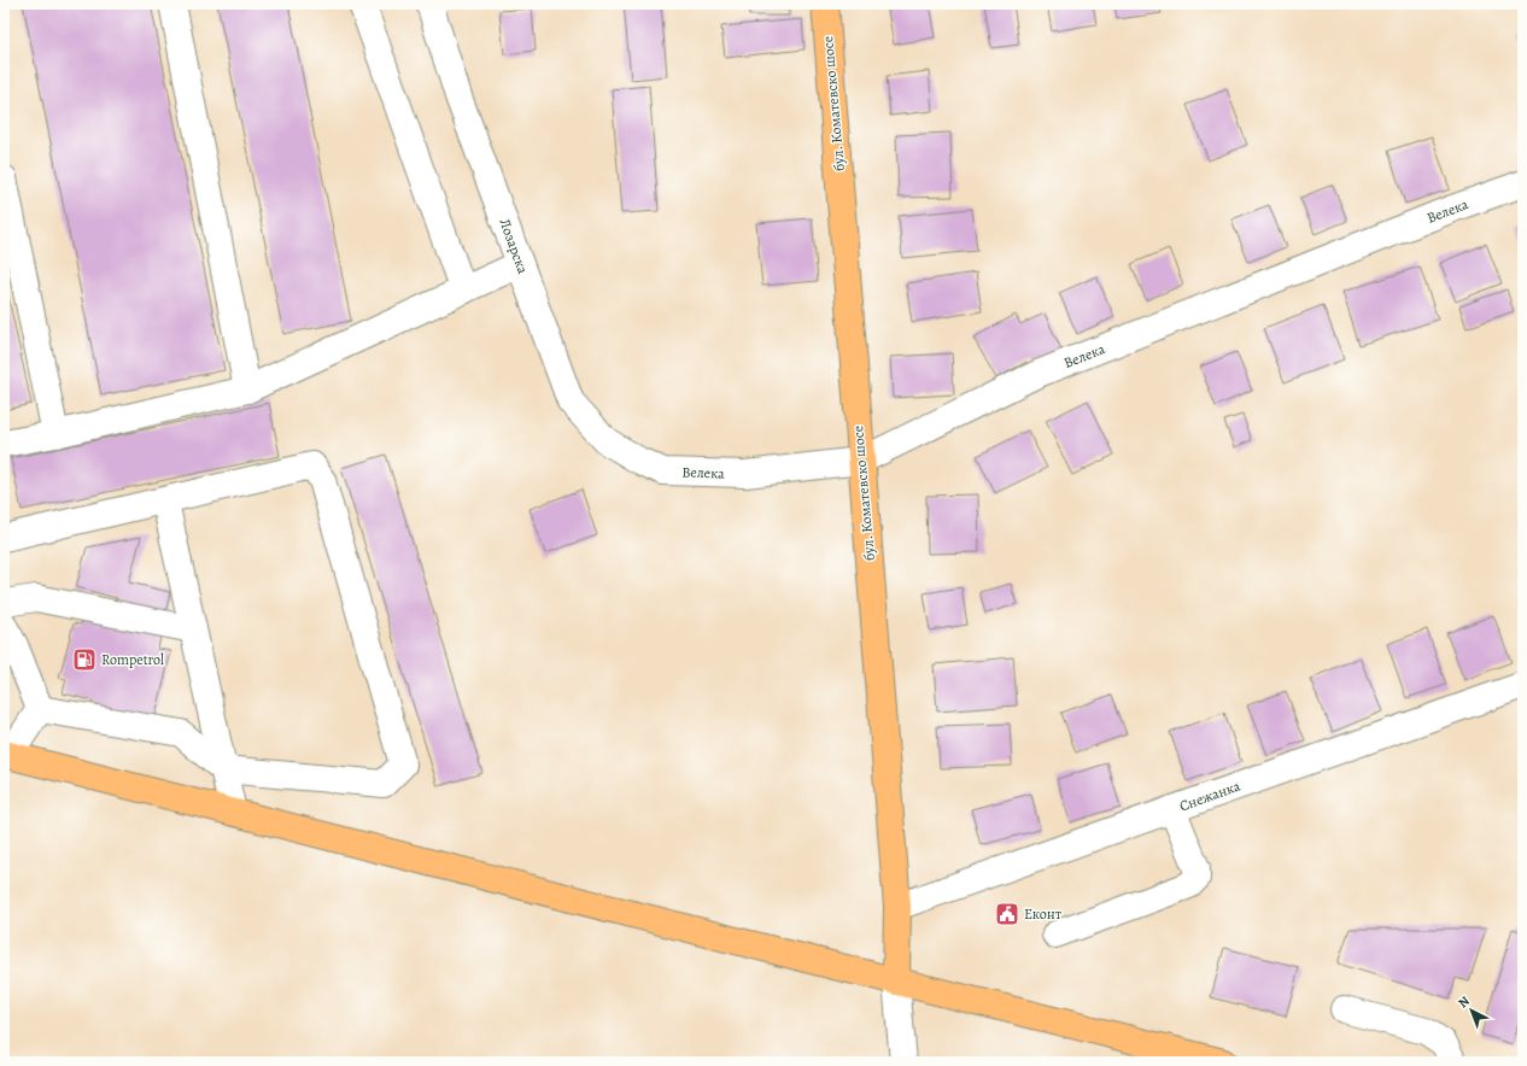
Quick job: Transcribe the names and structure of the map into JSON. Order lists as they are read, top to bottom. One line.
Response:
{"streets":{"main road":["бул. Коматевско шосе"],"street":["Велека","Лозарска","Снежанка"]},"crossings":[["бул. Коматевско шосе","Велека"],["бул. Коматевско шосе","Снежанка"],["Велека","Лозарска"]],"places":{"fuel station":["Rompetrol"],"public building":["Еконт"]},"north":"top left"}
